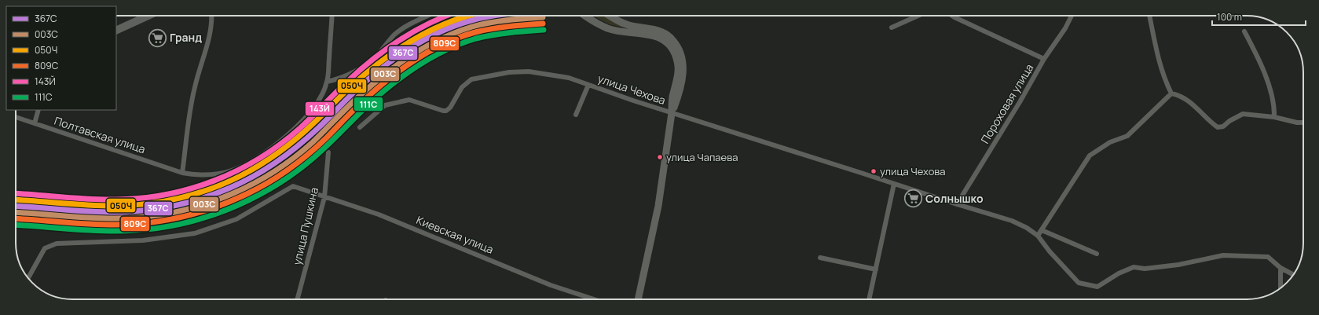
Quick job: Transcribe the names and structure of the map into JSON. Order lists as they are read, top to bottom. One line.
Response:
{"streets":{"street":["улица Чехова","Пороховая улица","Полтавская улица","улица Пушкина","Киевская улица"]},"crossings":[["улица Чехова","Пороховая улица"],["улица Пушкина","Киевская улица"]],"places":{"supermarket":["Гранд","Солнышко"],"other":["улица Чапаева","улица Чехова"]},"lines":["transit line 367С","transit line 050Ч","transit line 143Й","transit line 003С","transit line 809С","transit line 111С"],"legend":["367С","003С","050Ч","809С","143Й","111С"],"scale_bar":"100 m"}
